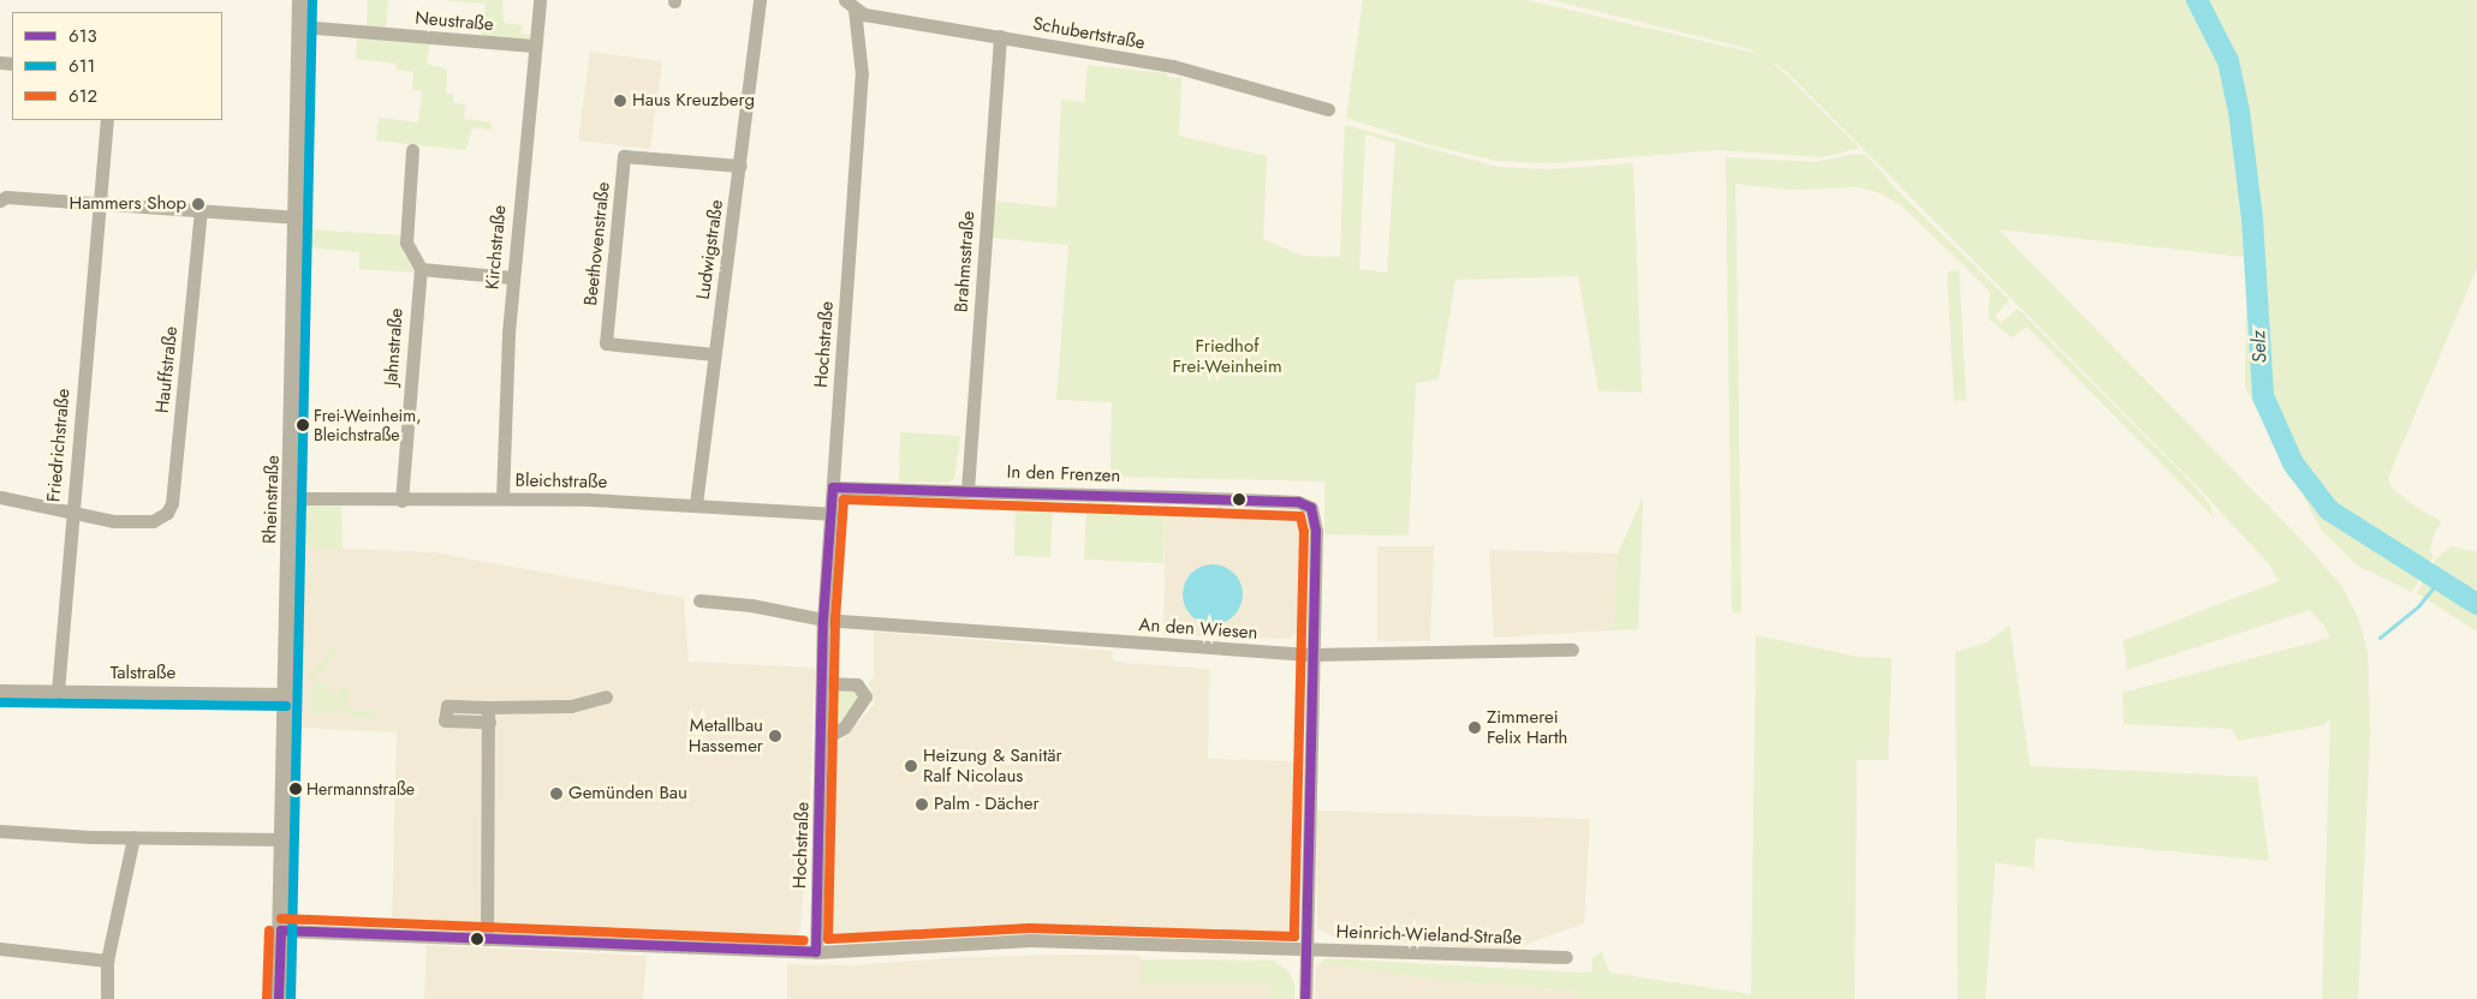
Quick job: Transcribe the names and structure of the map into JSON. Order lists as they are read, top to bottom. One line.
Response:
{"streets":{"street":["Neustraße","Schubertstraße","Beethovenstraße","Kirchstraße","Ludwigstraße","Brahmsstraße","Hochstraße","Jahnstraße","Hauffstraße","Friedrichstraße","In den Frenzen","Bleichstraße","Rheinstraße","An den Wiesen","Talstraße","Heinrich-Wieland-Straße"]},"crossings":[["Neustraße","Kirchstraße"],["Neustraße","Rheinstraße"],["Schubertstraße","Brahmsstraße"],["Schubertstraße","Hochstraße"],["Beethovenstraße","Ludwigstraße"],["Kirchstraße","Bleichstraße"],["Ludwigstraße","Bleichstraße"],["Brahmsstraße","In den Frenzen"],["Hochstraße","In den Frenzen"],["Hochstraße","Bleichstraße"],["Hochstraße","An den Wiesen"],["Hochstraße","Heinrich-Wieland-Straße"],["Jahnstraße","Bleichstraße"],["Hauffstraße","Friedrichstraße"],["Friedrichstraße","Talstraße"],["In den Frenzen","An den Wiesen"],["Bleichstraße","Rheinstraße"],["Rheinstraße","Talstraße"],["Rheinstraße","Heinrich-Wieland-Straße"]],"water":["Selz"],"parks":["Friedhof Frei-Weinheim"],"places":["Haus Kreuzberg","Hammers Shop","Frei-Weinheim, Bleichstraße","Zimmerei Felix Harth","Metallbau Hassemer","Heizung & Sanitär Ralf Nicolaus","Hermannstraße","Gemünden Bau","Palm - Dächer"],"lines":["transit line 611","transit line 613","transit line 612"],"legend":["613","611","612"]}
